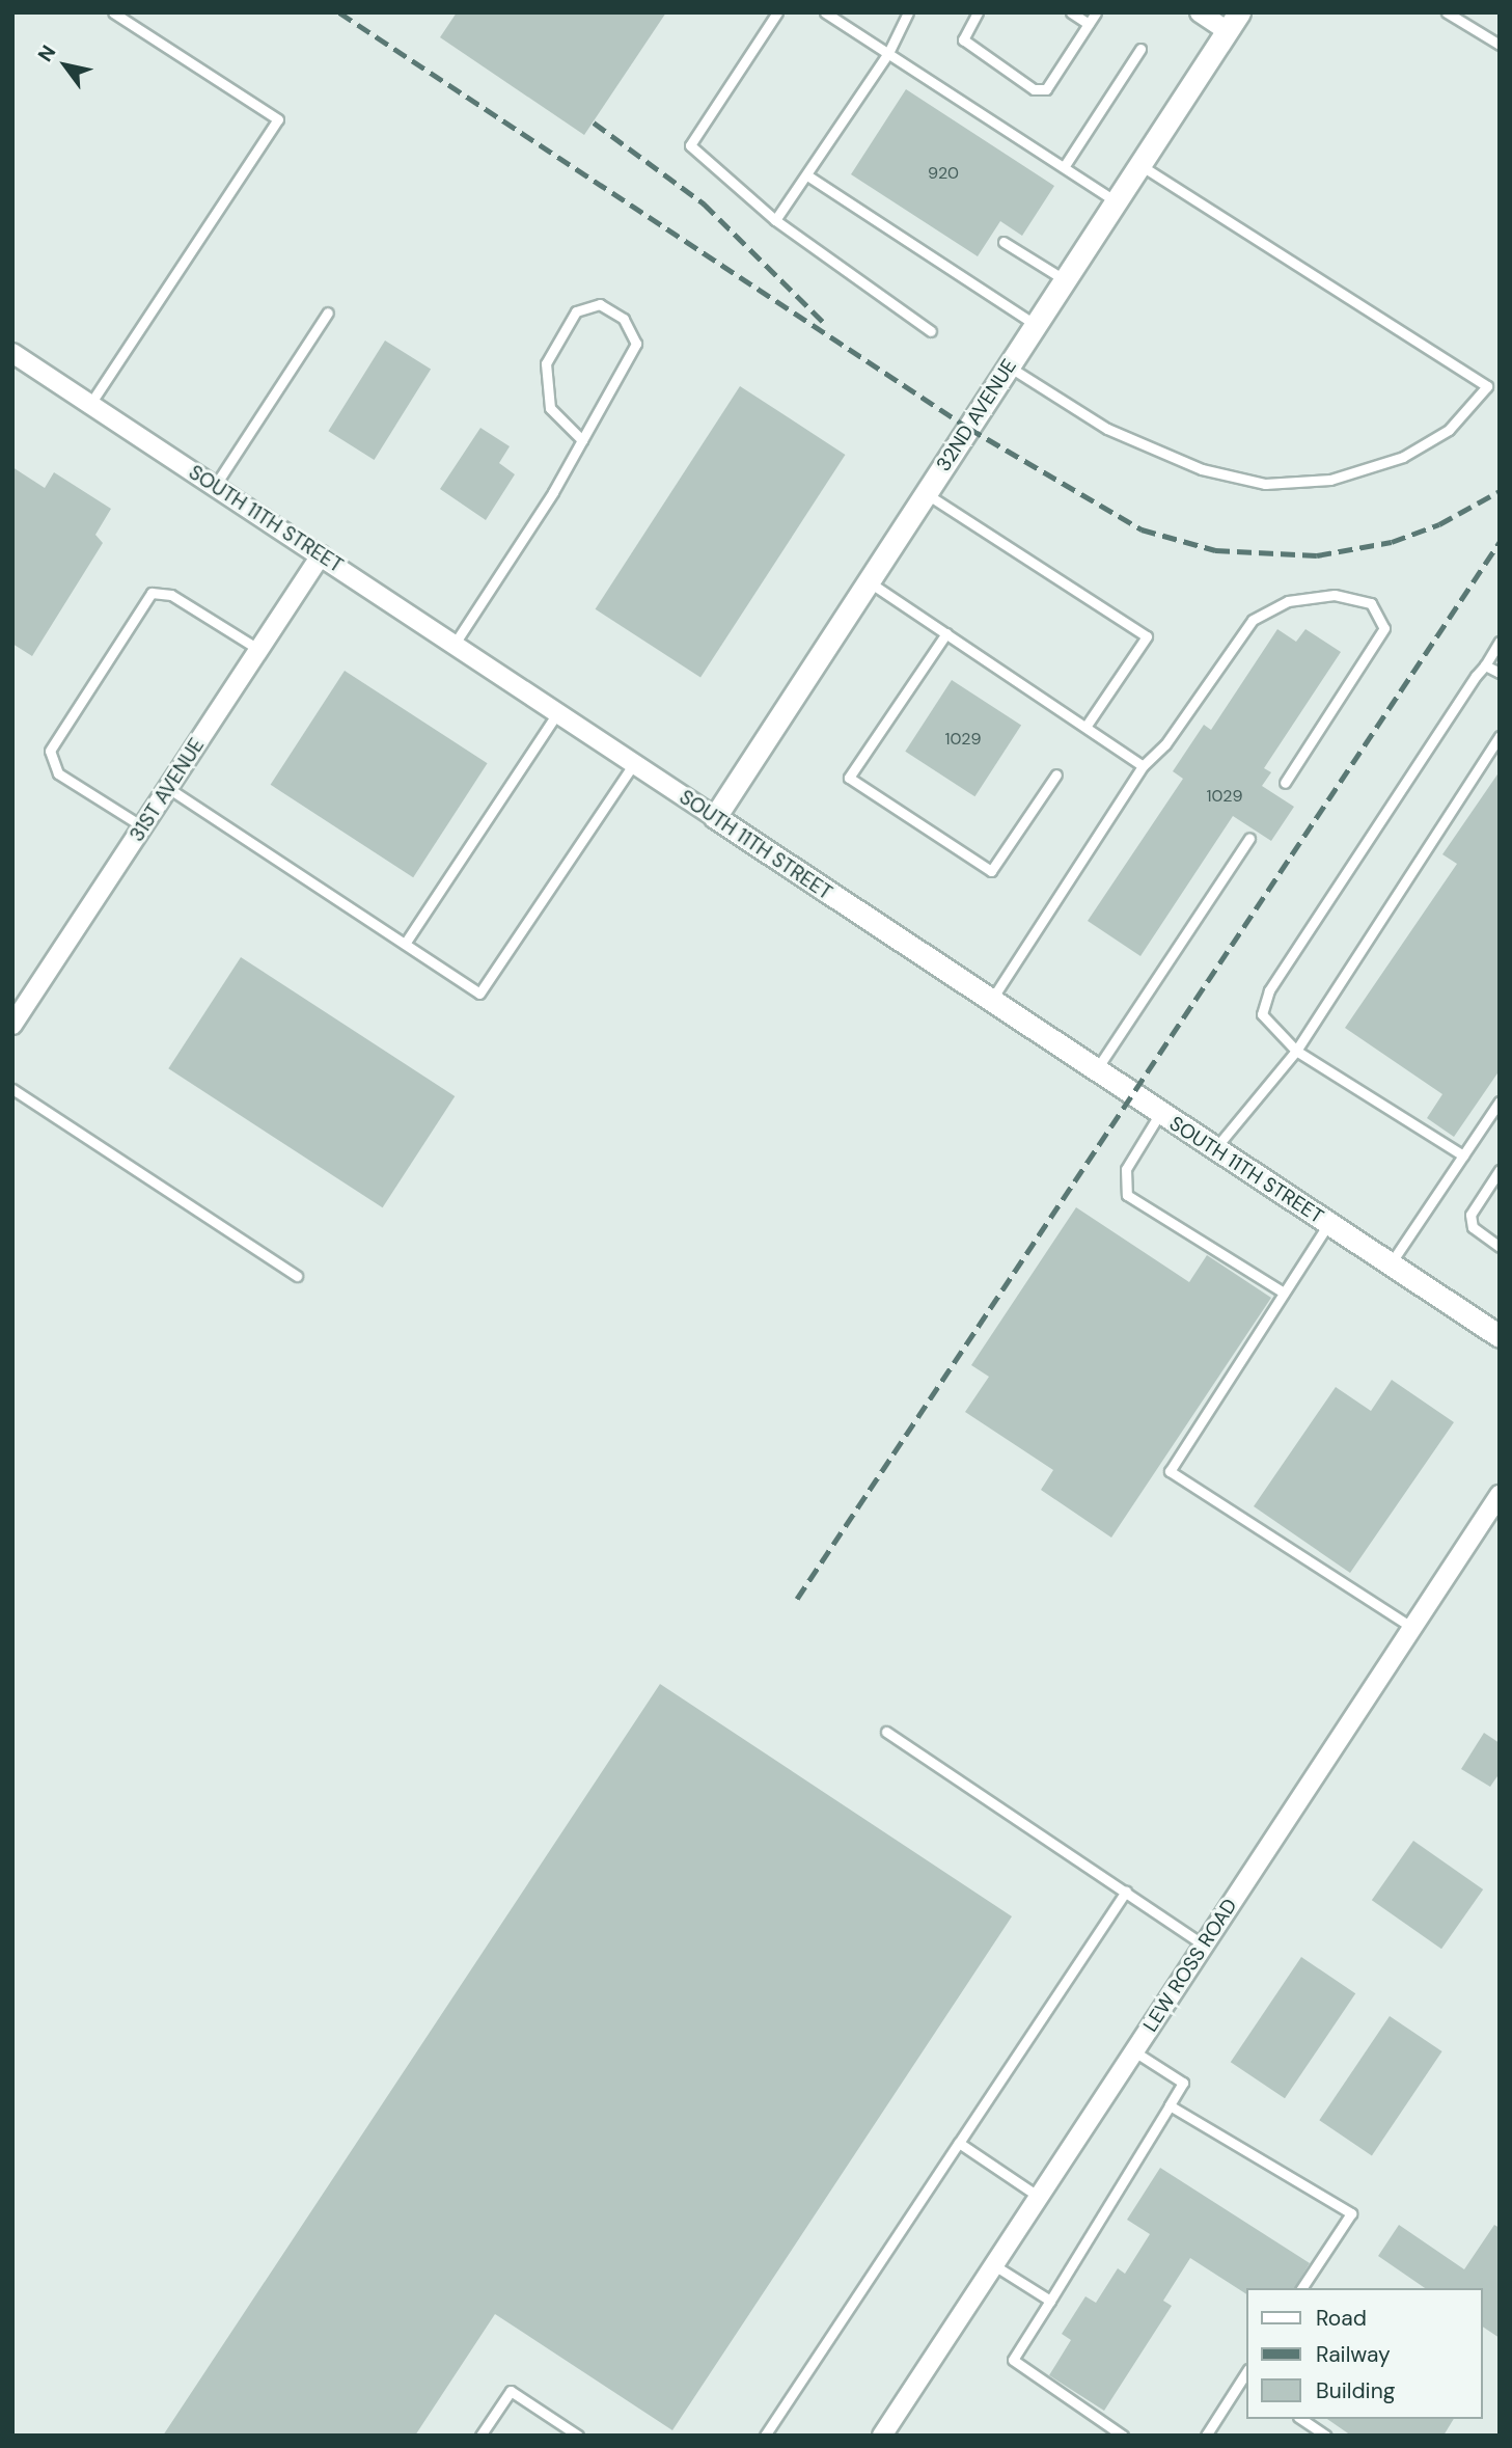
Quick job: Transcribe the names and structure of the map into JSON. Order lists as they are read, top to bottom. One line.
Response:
{"streets":{"street":["32ND AVENUE","SOUTH 11TH STREET","31ST AVENUE","LEW ROSS ROAD"]},"crossings":[["32ND AVENUE","SOUTH 11TH STREET"],["SOUTH 11TH STREET","31ST AVENUE"]],"house_numbers":["920","1029","1029"],"legend":["Road","Railway","Building"],"north":"top left"}
